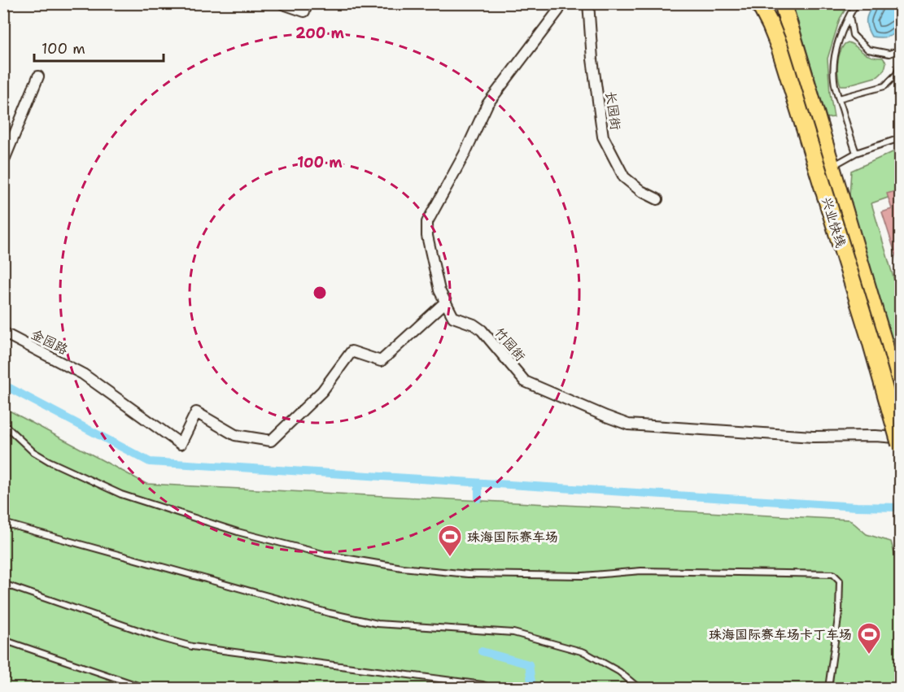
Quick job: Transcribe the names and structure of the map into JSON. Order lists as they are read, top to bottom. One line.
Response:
{"streets":{"highway":["兴业快线"],"street":["长园街","金园路","竹园街"]},"crossings":[["兴业快线","竹园街"],["金园路","竹园街"]],"places":{"sports":["珠海国际赛车场","珠海国际赛车场卡丁车场"]},"scale_bar":"100 m","rings":["200 m","100 m"]}
